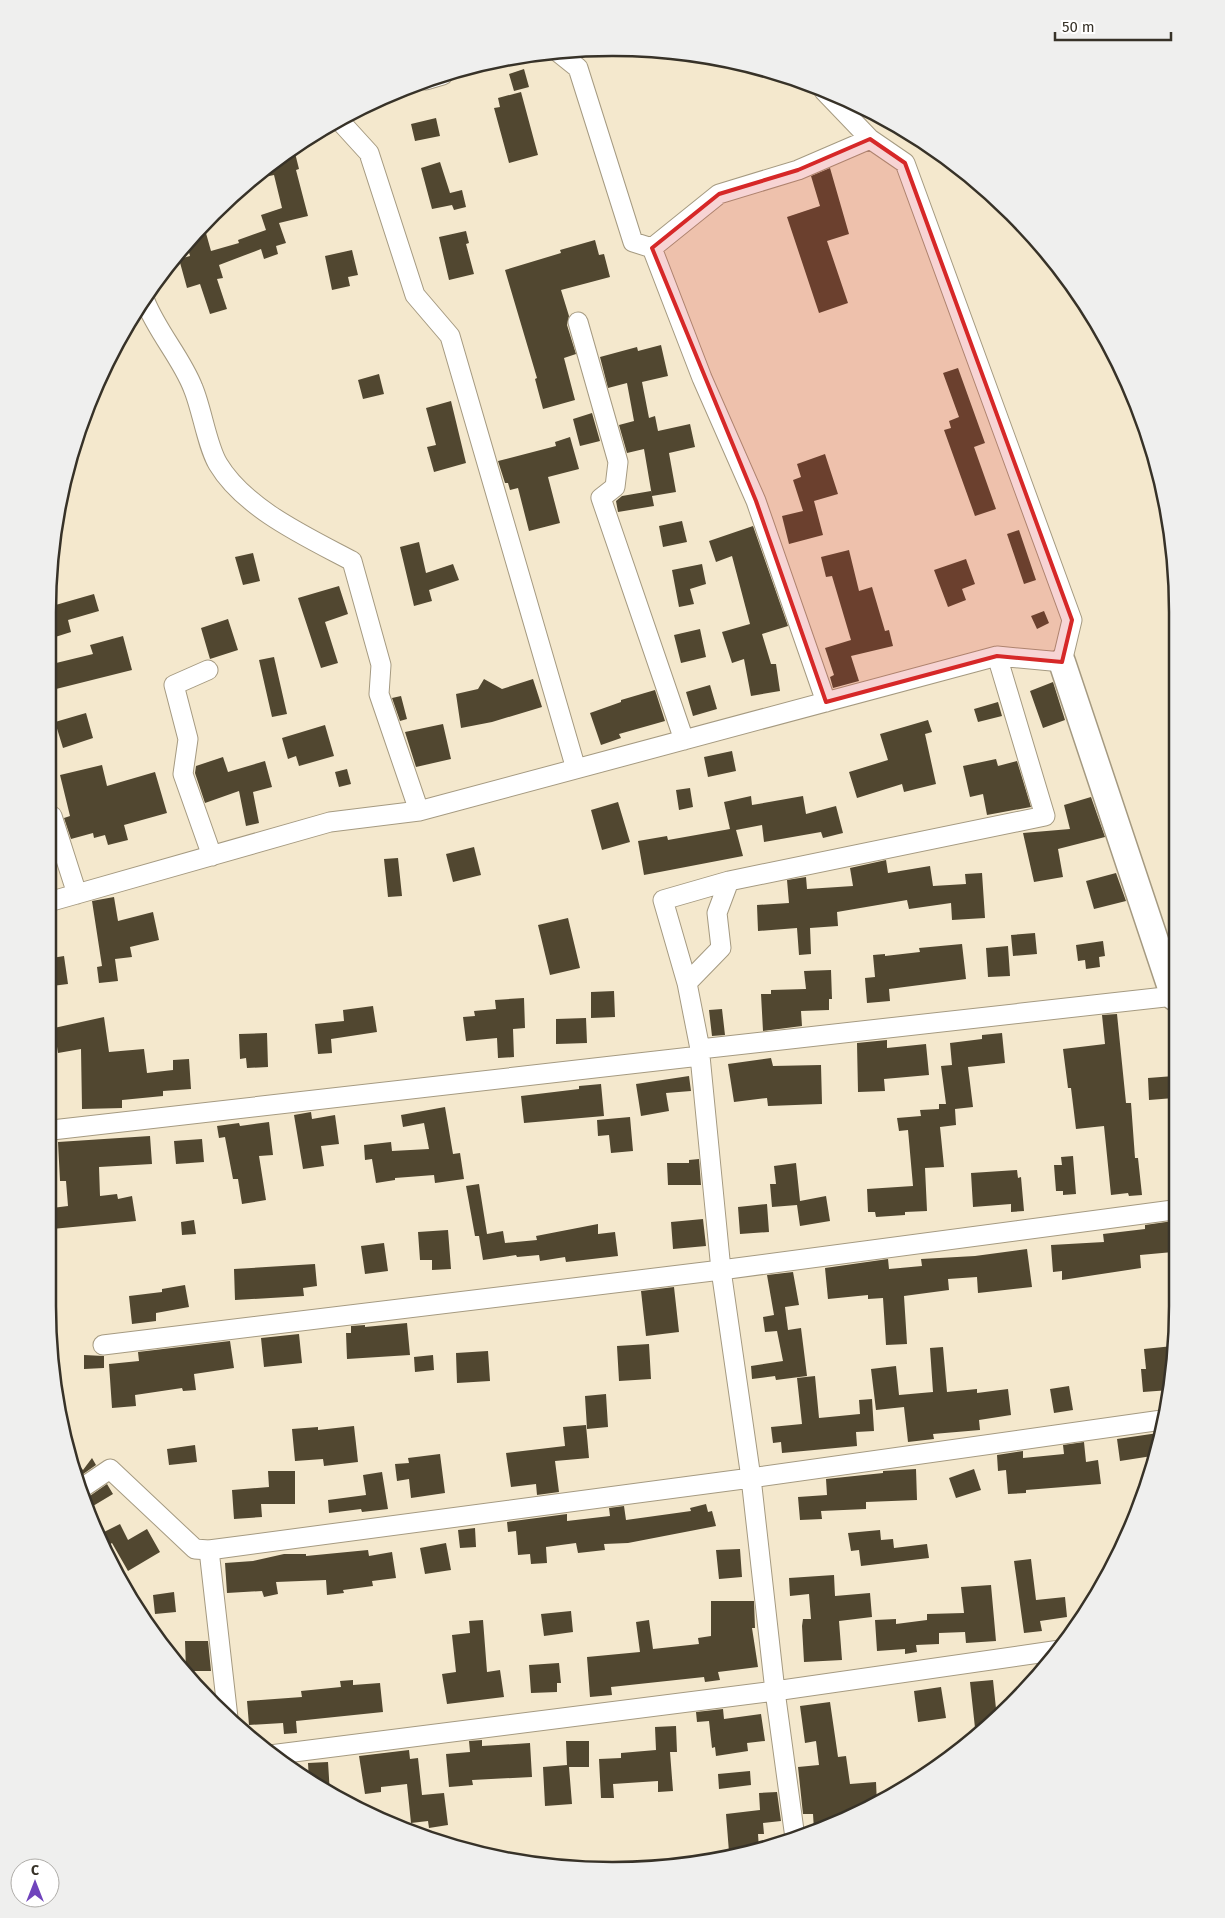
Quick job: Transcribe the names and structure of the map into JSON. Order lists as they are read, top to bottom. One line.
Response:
{"scale_bar":"50 m","north":"top"}
